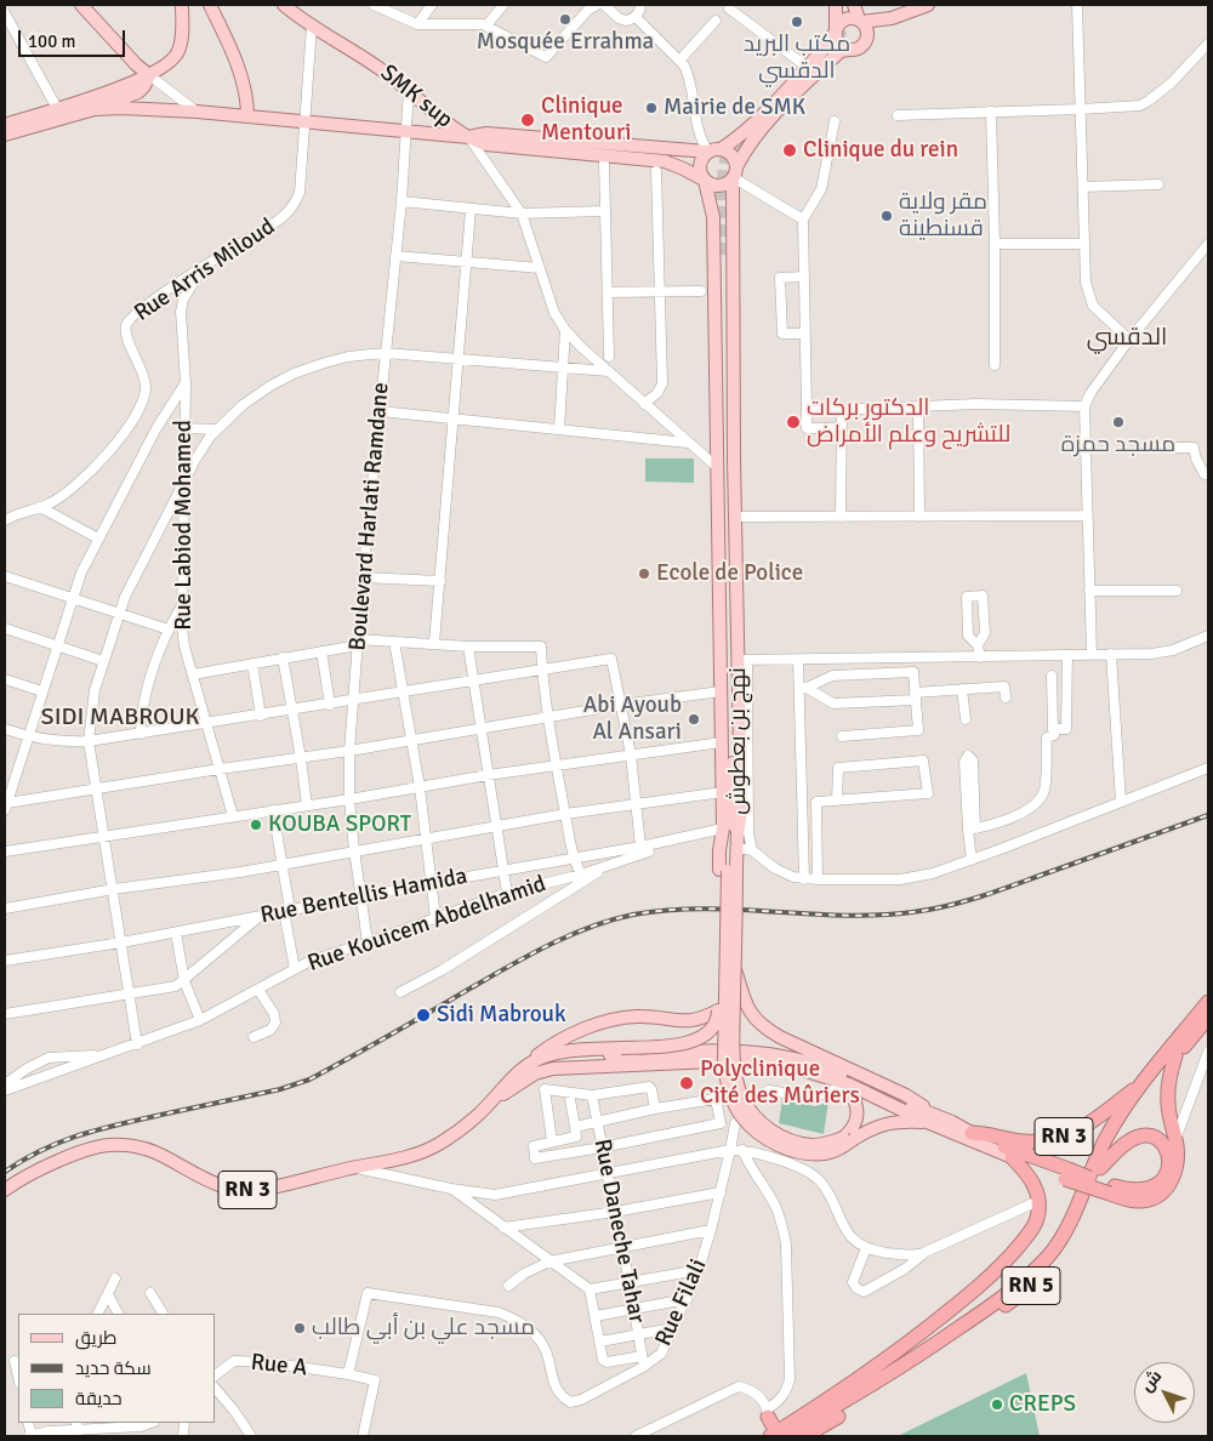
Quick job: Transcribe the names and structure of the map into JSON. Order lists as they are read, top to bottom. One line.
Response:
{"streets":{"highway":["RN 3","RN 5"],"main road":["SMK sup","نهج بن بعطوش"],"street":["Rue Arris Miloud","Boulevard Harlati Ramdane","Rue Labiod Mohamed","Rue Bentellis Hamida","Rue Kouicem Abdelhamid","Rue Daneche Tahar","Rue Filali","Rue A"]},"crossings":[["SMK sup","Rue Arris Miloud"],["SMK sup","Boulevard Harlati Ramdane"],["SMK sup","نهج بن بعطوش"],["Rue Arris Miloud","Rue Labiod Mohamed"],["Boulevard Harlati Ramdane","Rue Bentellis Hamida"],["Boulevard Harlati Ramdane","Rue Kouicem Abdelhamid"],["Rue Bentellis Hamida","Rue Kouicem Abdelhamid"],["RN 3","RN 5"],["Rue Daneche Tahar","Rue Filali"],["Rue Filali","Rue A"]],"districts":["الدقسي","SIDI MABROUK"],"places":["Mosquée Errahma","مكتب البريد الدقسي","Mairie de SMK","Clinique Mentouri","Clinique du rein","مقر ولاية قسنطينة","الدكتور بركات للتشريح وعلم الأمراض","مسجد حمزة","Ecole de Police","Abi Ayoub Al Ansari","KOUBA SPORT","Sidi Mabrouk","Polyclinique Cité des Mûriers","مسجد علي بن أبي طالب","CREPS"],"legend":["طريق","سكة حديد","حديقة"],"scale_bar":"100 m","north":"top left"}
